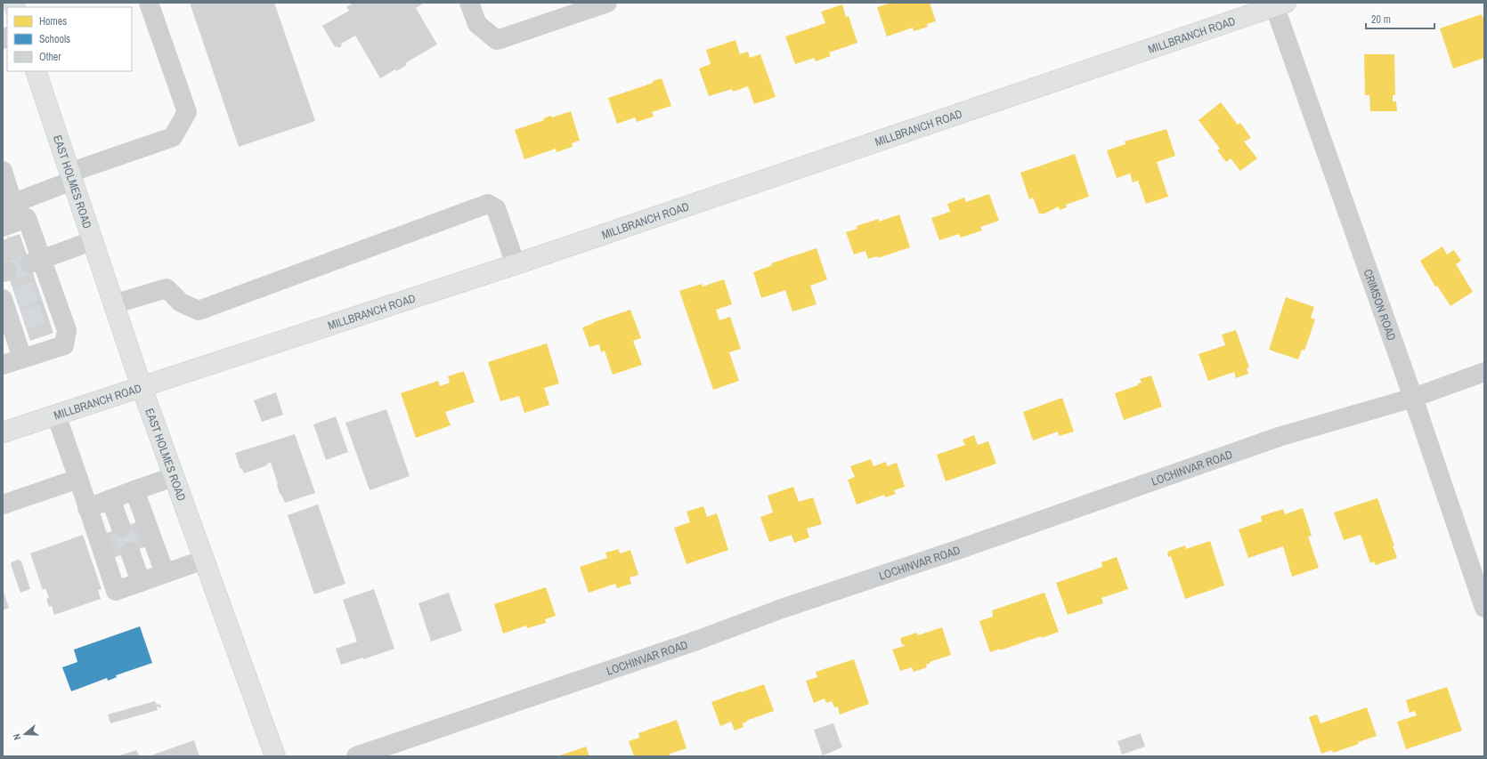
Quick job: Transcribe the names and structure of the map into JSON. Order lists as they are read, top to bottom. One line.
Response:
{"streets":{"main road":["MILLBRANCH ROAD","EAST HOLMES ROAD"],"street":["CRIMSON ROAD","LOCHINVAR ROAD"]},"crossings":[["MILLBRANCH ROAD","EAST HOLMES ROAD"],["MILLBRANCH ROAD","CRIMSON ROAD"],["CRIMSON ROAD","LOCHINVAR ROAD"]],"legend":["Homes","Schools","Other"],"scale_bar":"20 m","north":"left"}
